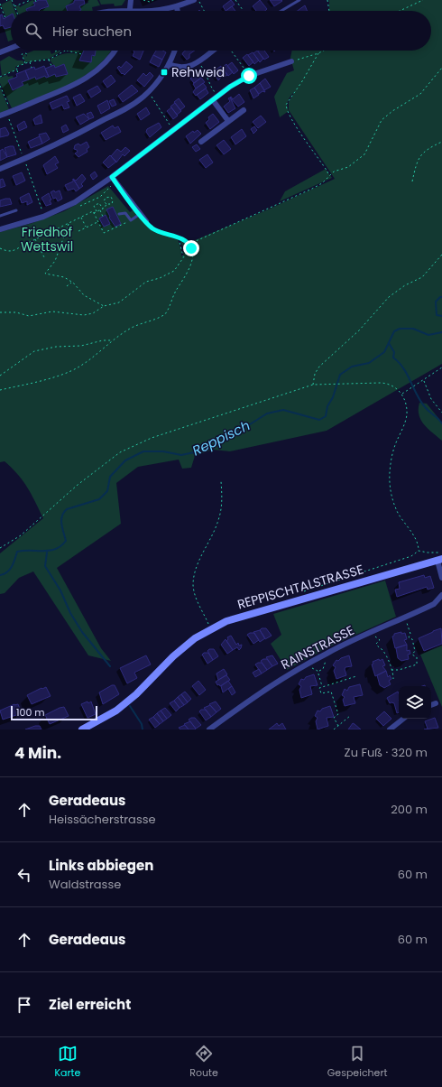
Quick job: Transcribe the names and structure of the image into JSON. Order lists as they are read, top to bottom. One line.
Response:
{"streets":{"main road":["REPPISCHTALSTRASSE"],"street":["RAINSTRASSE"]},"water":["Reppisch"],"parks":["Friedhof Wettswil"],"places":{"transit":["Rehweid"]},"scale_bar":"100 m","page":{"search":"Hier suchen","scale":"100 m","heading":["4 Min.","Zu Fuß · 320 m"],"list":[["Geradeaus","Heissächerstrasse","200 m"],["Links abbiegen","Waldstrasse","60 m"],["Geradeaus","60 m"],"Ziel erreicht"],"nav":["Karte","Route","Gespeichert"]}}
